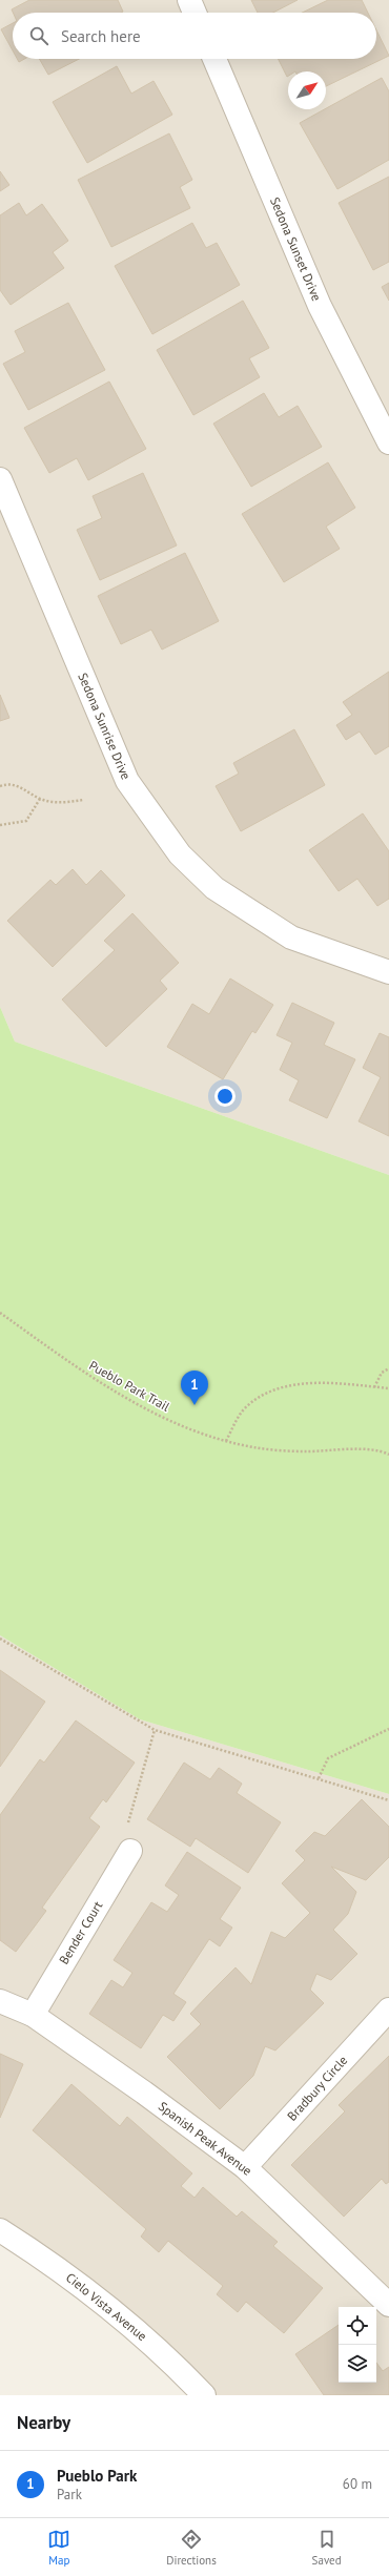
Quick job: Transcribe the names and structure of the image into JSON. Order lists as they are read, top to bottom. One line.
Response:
{"streets":{"street":["Sedona Sunset Drive","Sedona Sunrise Drive","Bender Court","Bradbury Circle","Spanish Peak Avenue","Cielo Vista Avenue"],"path":["Pueblo Park Trail"]},"crossings":[["Bender Court","Spanish Peak Avenue"],["Bradbury Circle","Spanish Peak Avenue"]],"north":"top right","page":{"search":"Search here","pins":"1","heading":"Nearby","list":[{"mark":"1","name":"Pueblo Park","note":"Park","value":"60 m"}],"nav":["Map","Directions","Saved"]}}
